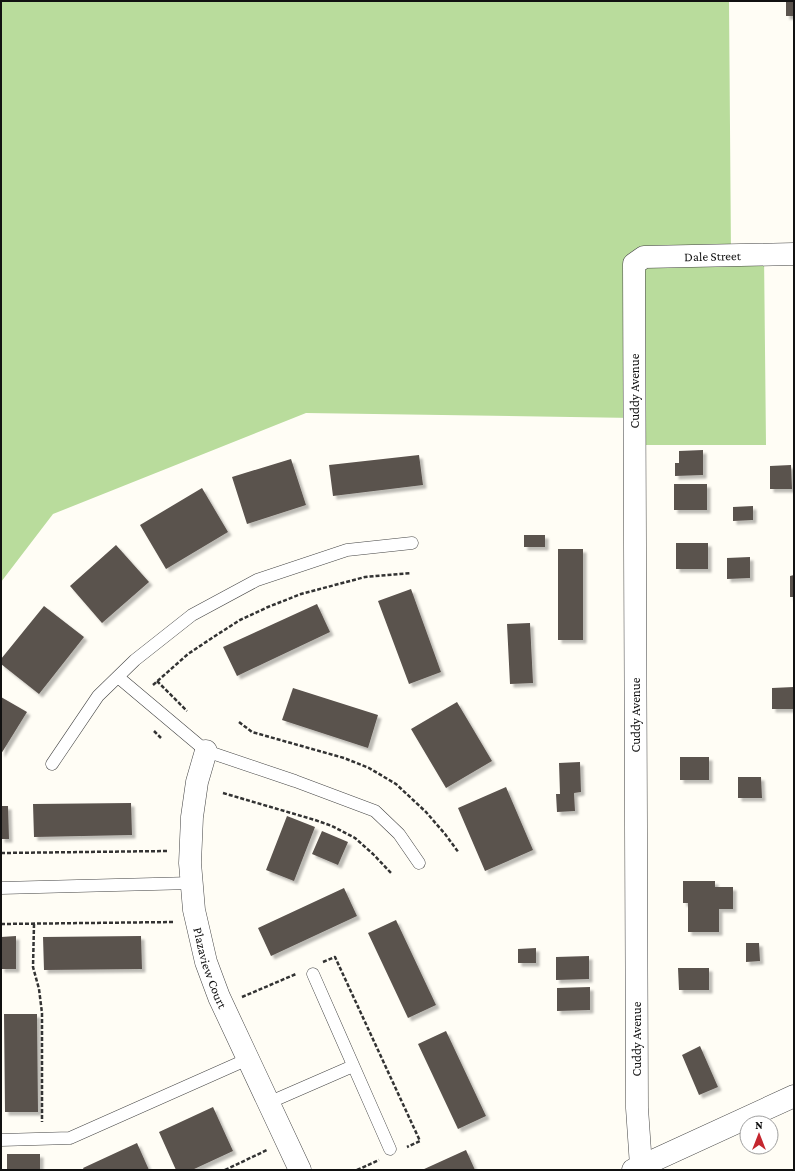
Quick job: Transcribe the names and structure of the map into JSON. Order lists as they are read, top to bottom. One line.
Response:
{"streets":{"street":["Dale Street","Cuddy Avenue","Plazaview Court"]},"crossings":[["Dale Street","Cuddy Avenue"]],"north":"top"}
